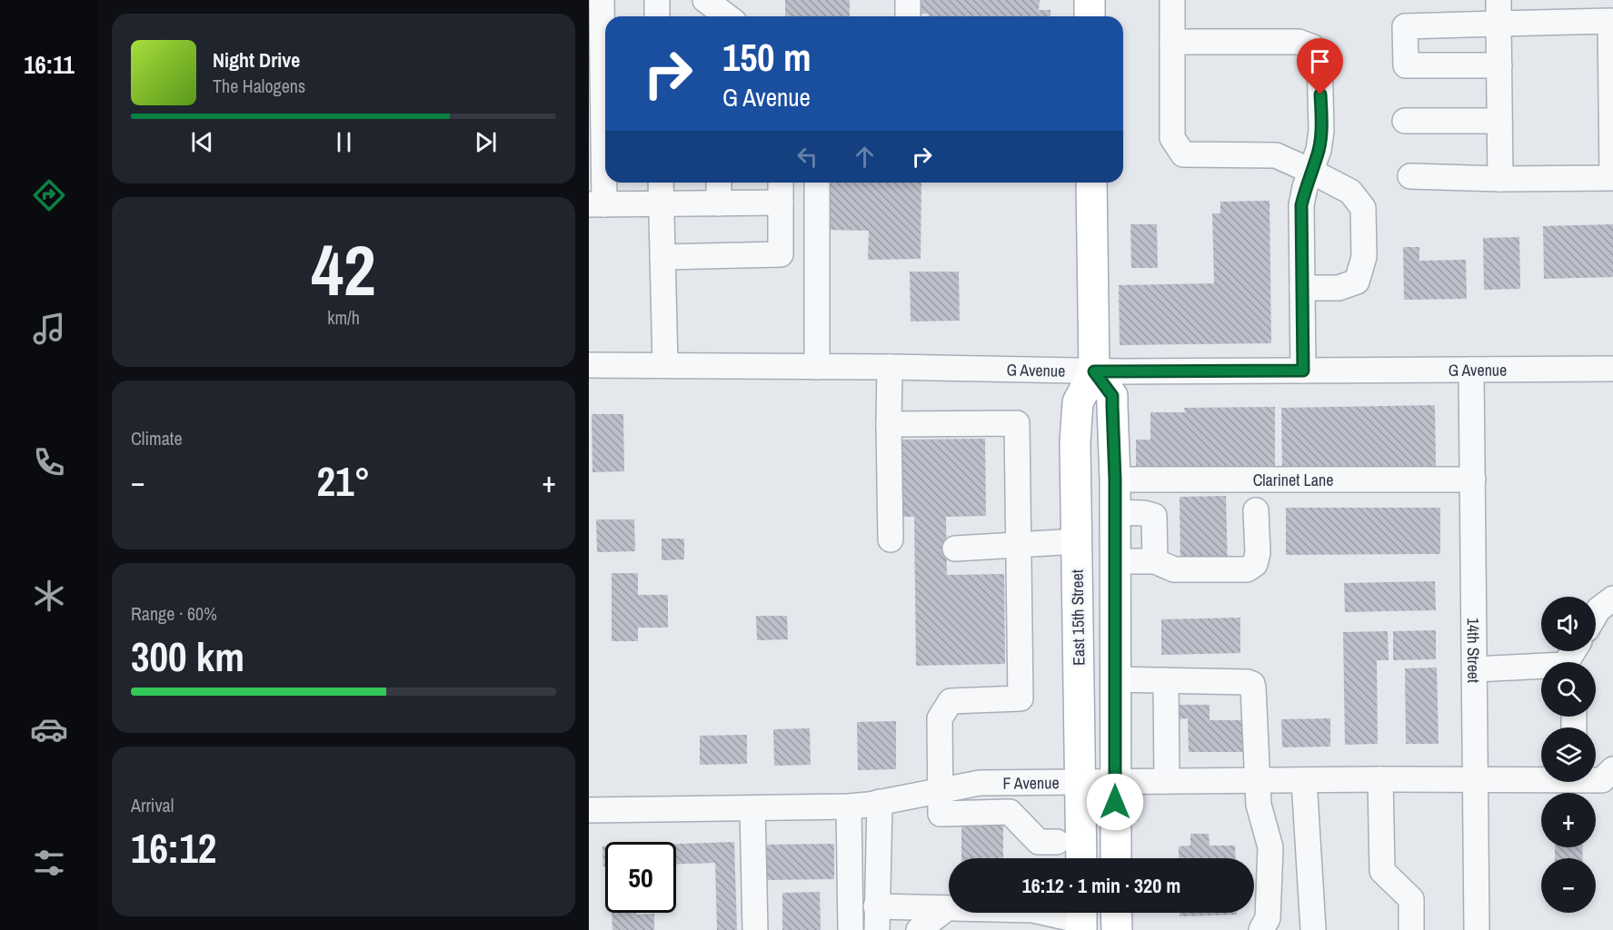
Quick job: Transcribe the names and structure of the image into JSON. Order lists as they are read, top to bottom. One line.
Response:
{"streets":{"main road":["East 15th Street"],"street":["G Avenue","Clarinet Lane","14th Street","F Avenue"]},"crossings":[["G Avenue","East 15th Street"],["G Avenue","14th Street"],["Clarinet Lane","14th Street"],["East 15th Street","F Avenue"],["14th Street","F Avenue"]],"page":{"tabs":"16:11","turn":["150 m","G Avenue"],"song":["Night Drive","The Halogens"],"tile":[["42","km/h"],"Climate",["Range · 60%","300 km"],["Arrival","16:12"]],"heat":["−","21°","+"],"map_buttons":["+","−"],"limit":"50","trip":"16:12 · 1 min · 320 m"}}
